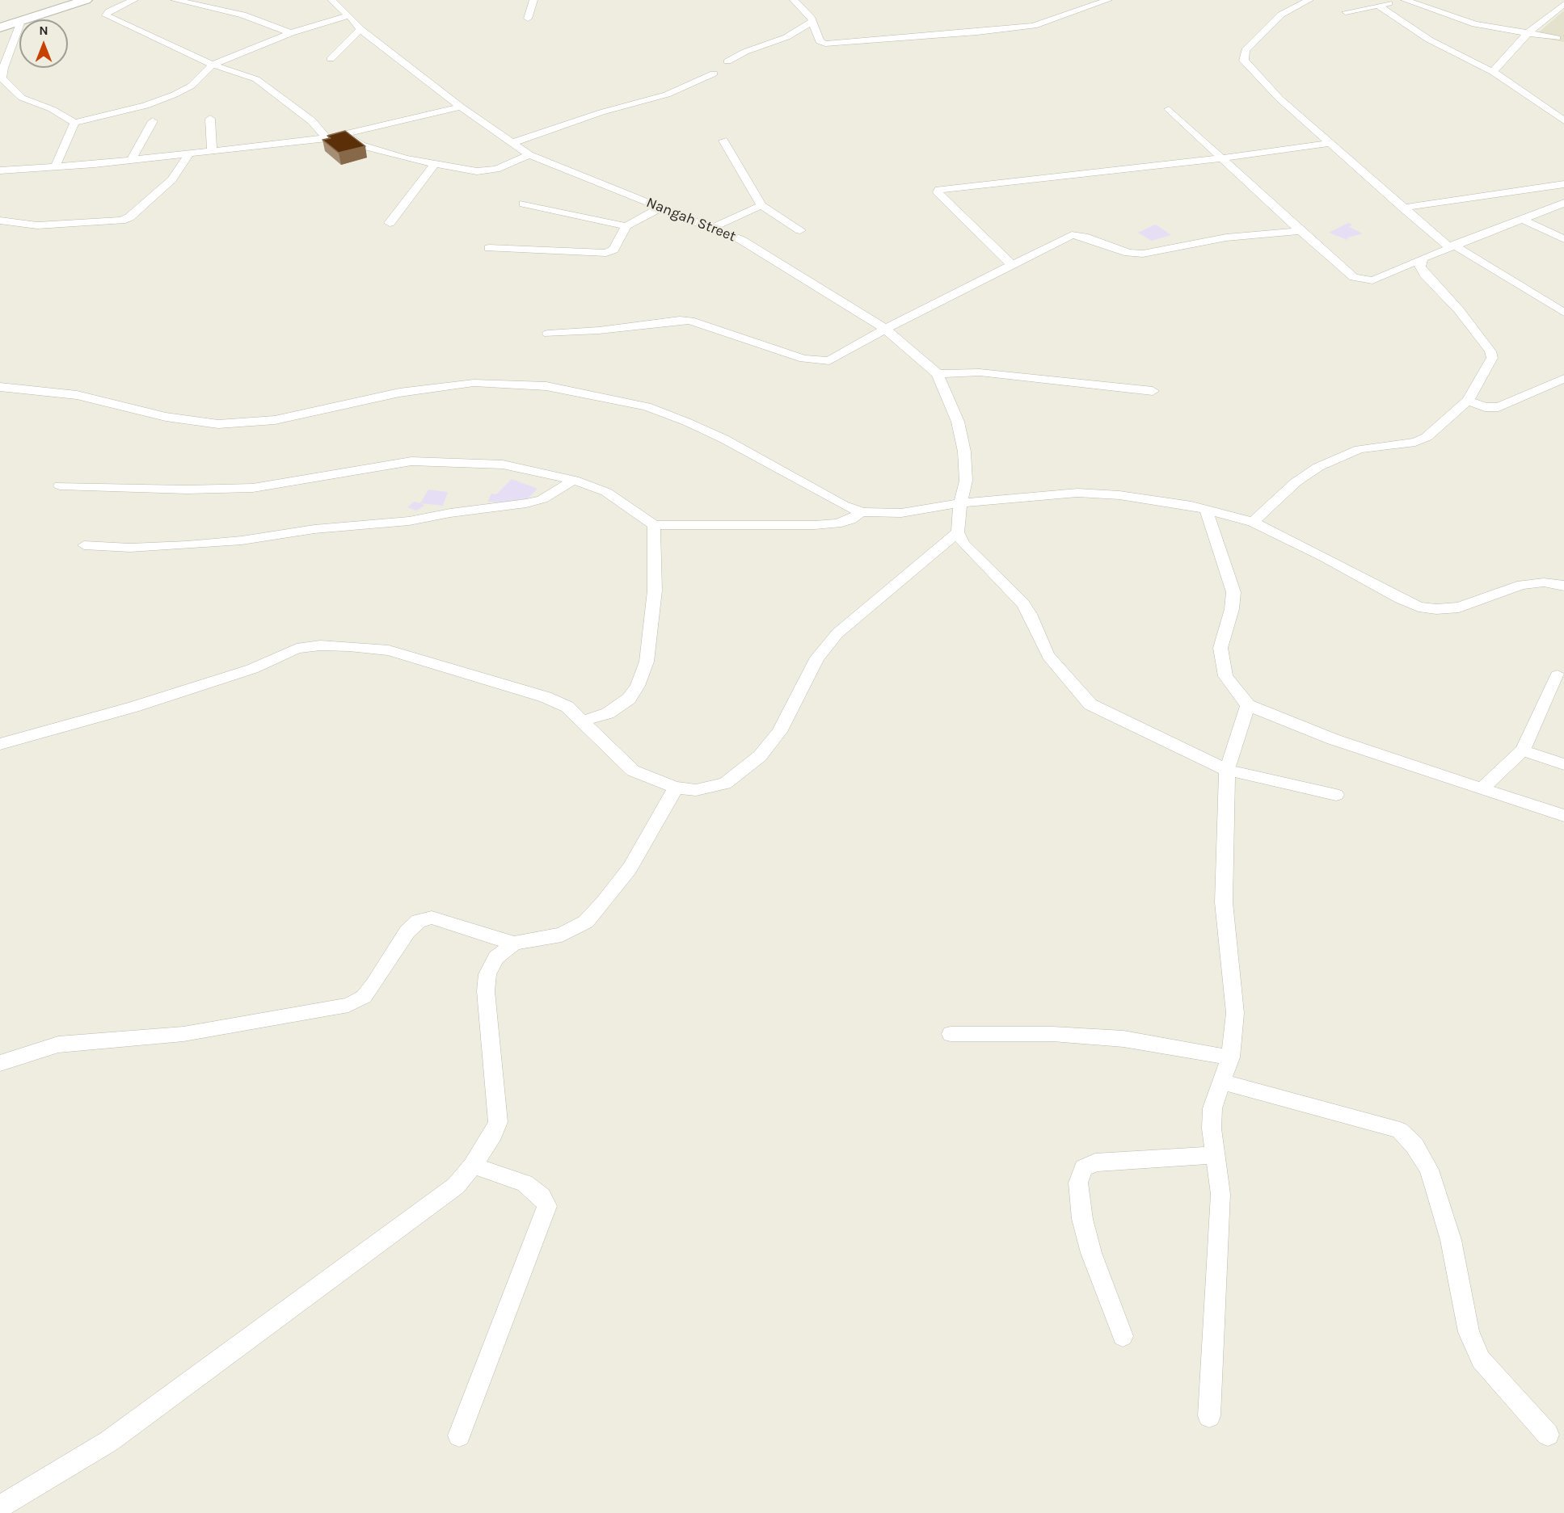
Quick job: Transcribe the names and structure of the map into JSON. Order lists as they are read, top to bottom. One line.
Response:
{"streets":{"street":["Nangah Street"]},"north":"top"}
